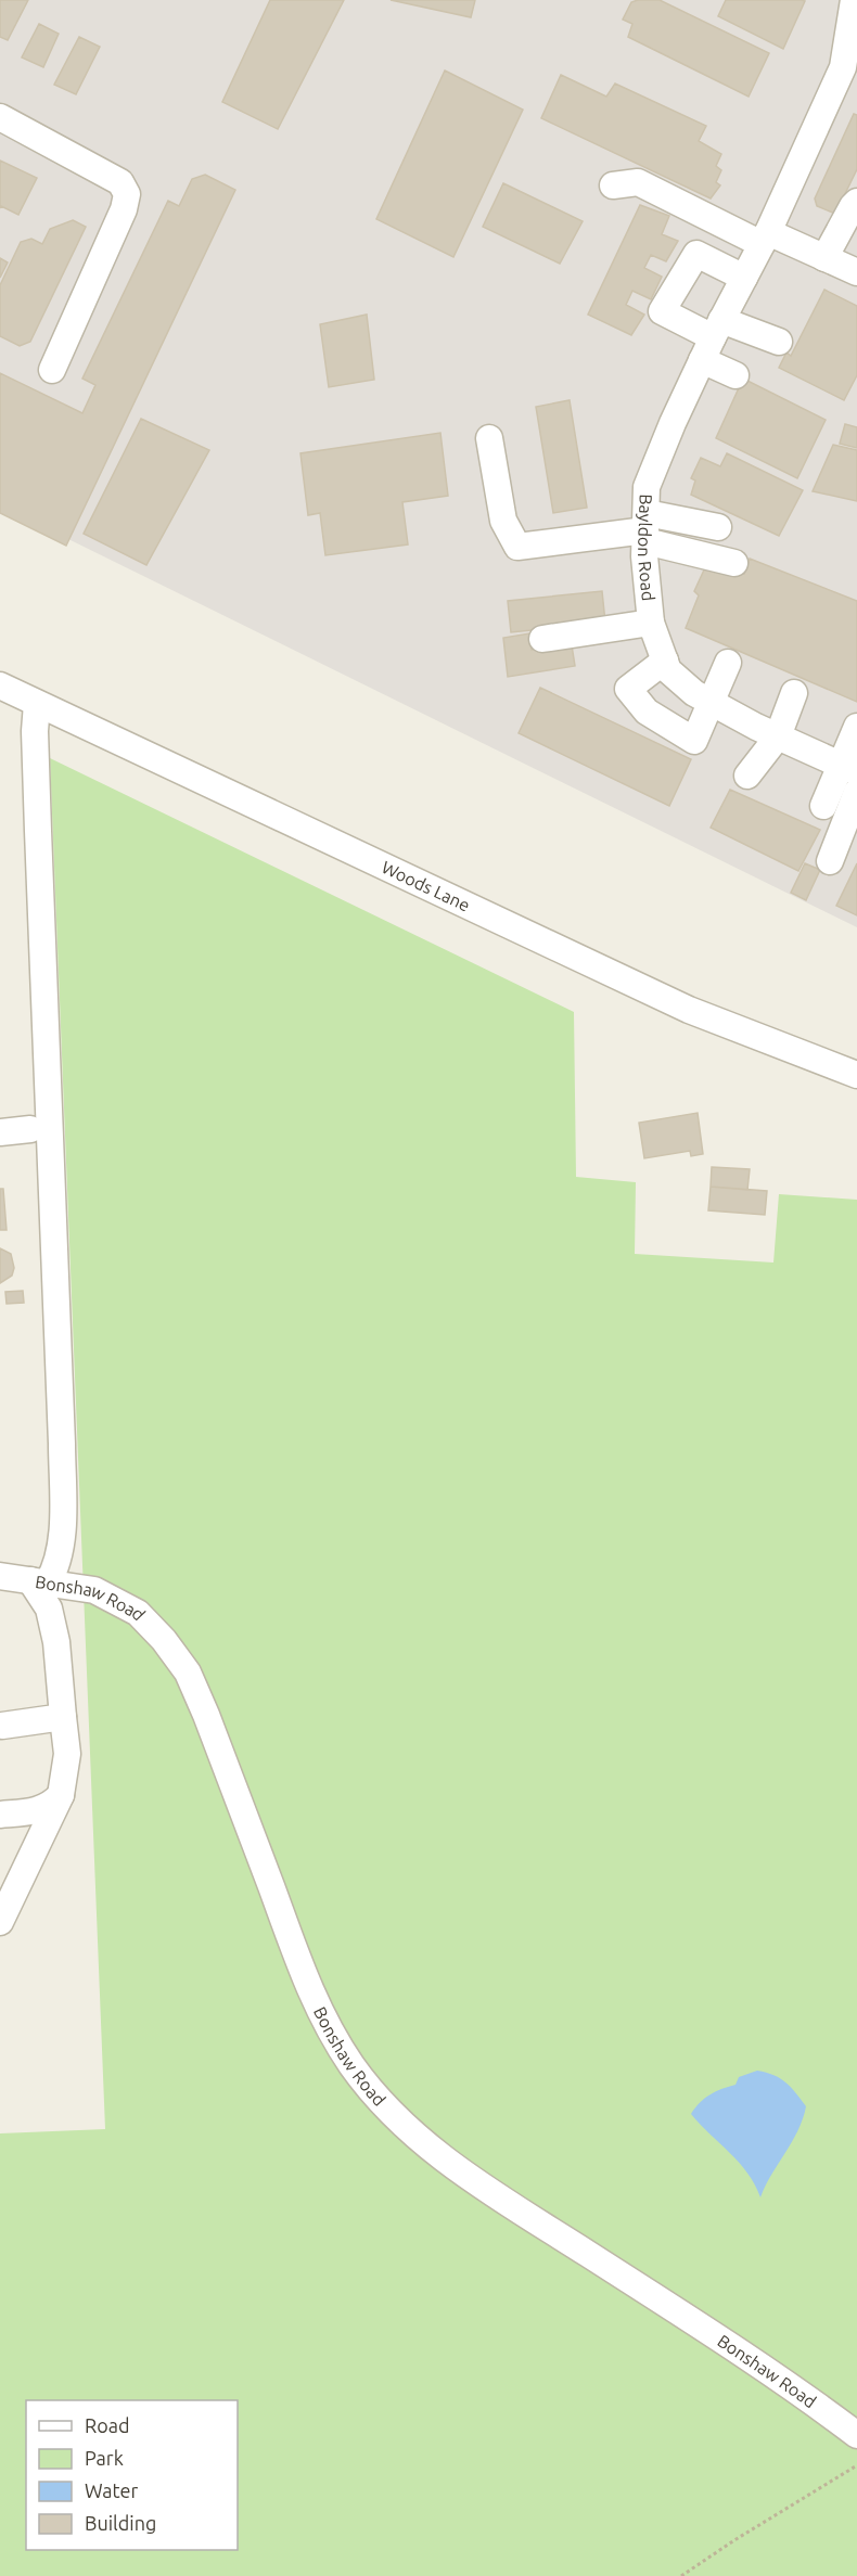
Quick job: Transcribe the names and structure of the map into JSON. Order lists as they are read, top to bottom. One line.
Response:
{"streets":{"street":["Bayldon Road","Woods Lane","Bonshaw Road"]},"legend":["Road","Park","Water","Building"]}
